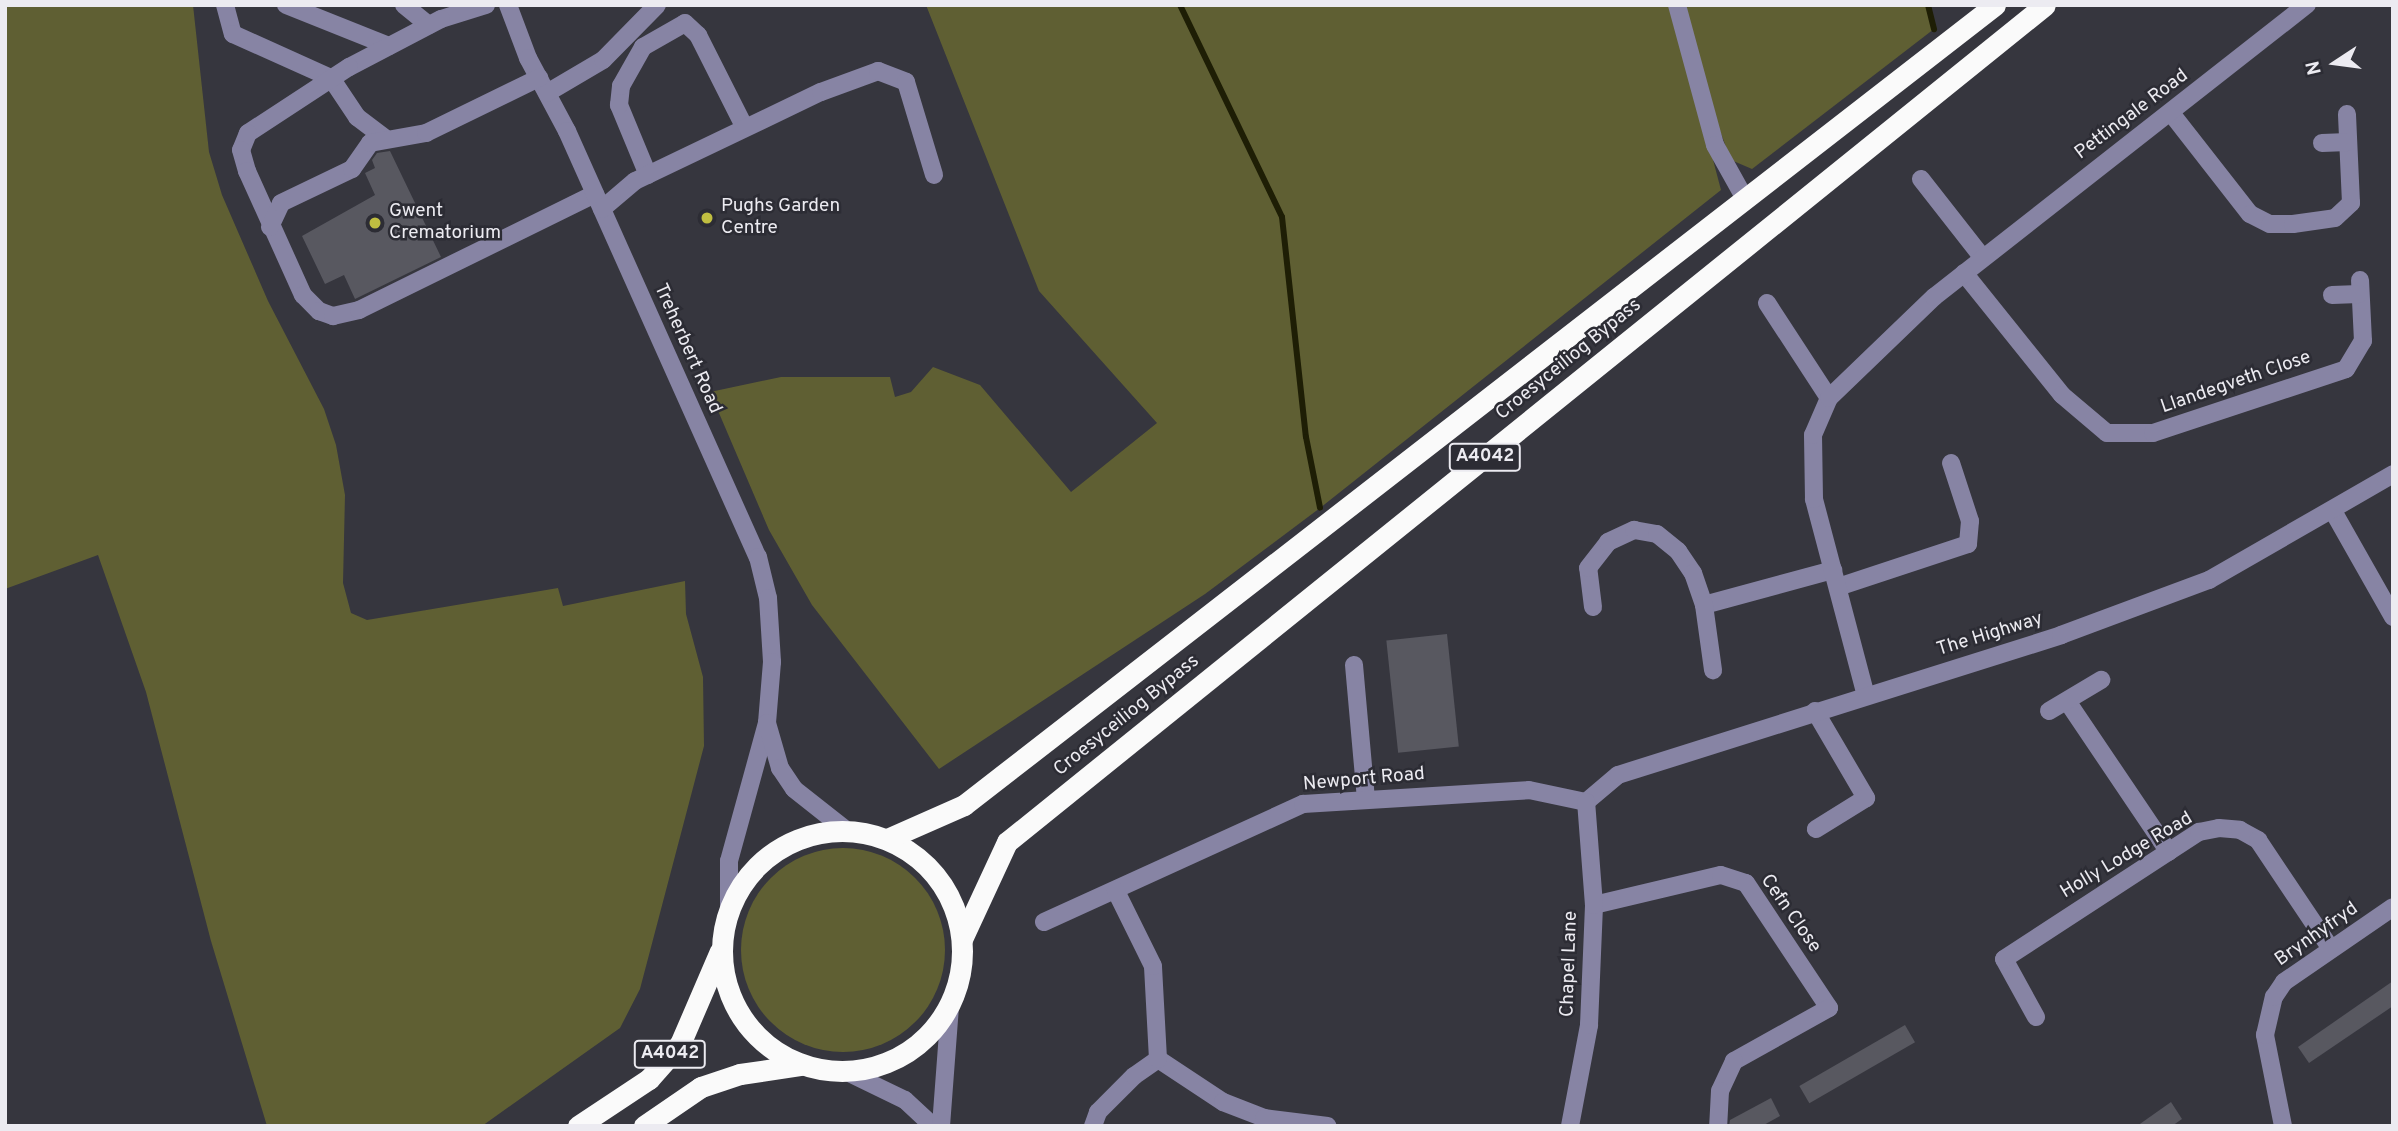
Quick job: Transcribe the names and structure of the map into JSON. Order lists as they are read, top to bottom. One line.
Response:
{"streets":{"highway":["Croesyceiliog Bypass","A4042"],"street":["Pettingale Road","Treherbert Road","Llandegveth Close","The Highway","Newport Road","Holly Lodge Road","Cefn Close","Brynhyfryd","Chapel Lane"]},"crossings":[["Pettingale Road","Llandegveth Close"],["Pettingale Road","The Highway"],["Treherbert Road","Croesyceiliog Bypass"],["Treherbert Road","A4042"],["Croesyceiliog Bypass","A4042"],["The Highway","Newport Road"],["The Highway","Chapel Lane"],["Newport Road","Chapel Lane"],["Holly Lodge Road","Brynhyfryd"],["Cefn Close","Chapel Lane"]],"places":["Pughs Garden Centre","Gwent Crematorium"],"north":"left"}
